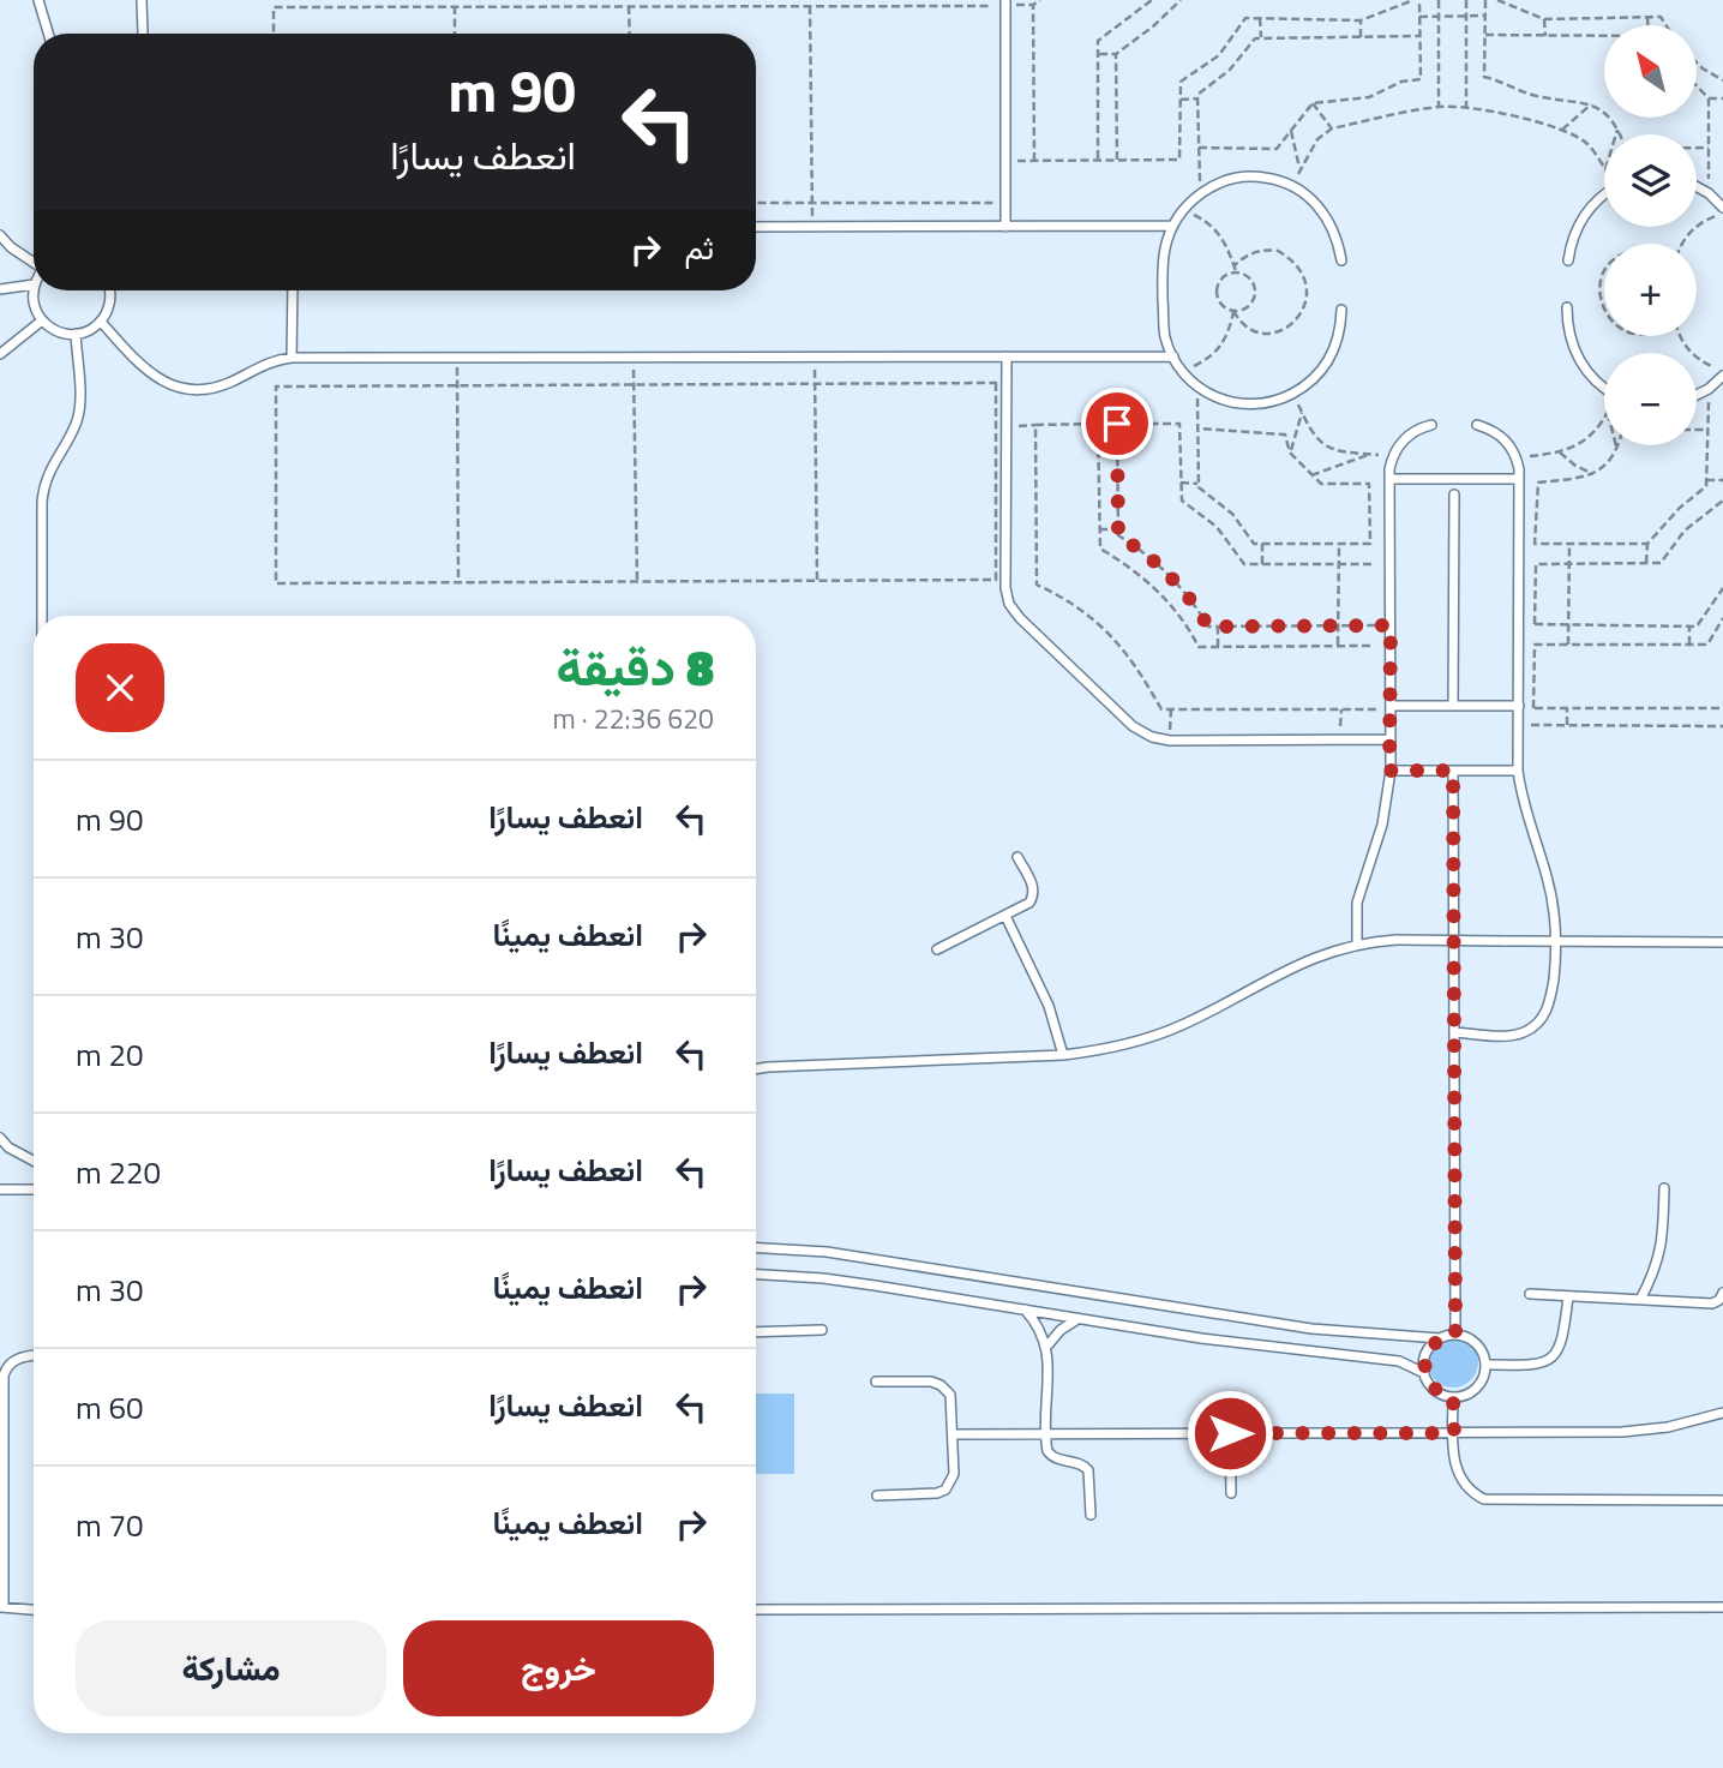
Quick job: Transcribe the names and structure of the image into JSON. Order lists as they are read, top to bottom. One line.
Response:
{"north":"top left","page":{"map_buttons":["+","−"],"turn":["90 m","انعطف يسارًا"],"then":"ثم","heading":["8 دقيقة","620 m · 22:36"],"list":[{"name":"انعطف يسارًا","value":"90 m"},{"name":"انعطف يمينًا","value":"30 m"},{"name":"انعطف يسارًا","value":"20 m"},{"name":"انعطف يسارًا","value":"220 m"},{"name":"انعطف يمينًا","value":"30 m"},{"name":"انعطف يسارًا","value":"60 m"},{"name":"انعطف يمينًا","value":"70 m"}],"buttons":["خروج","مشاركة"]}}
